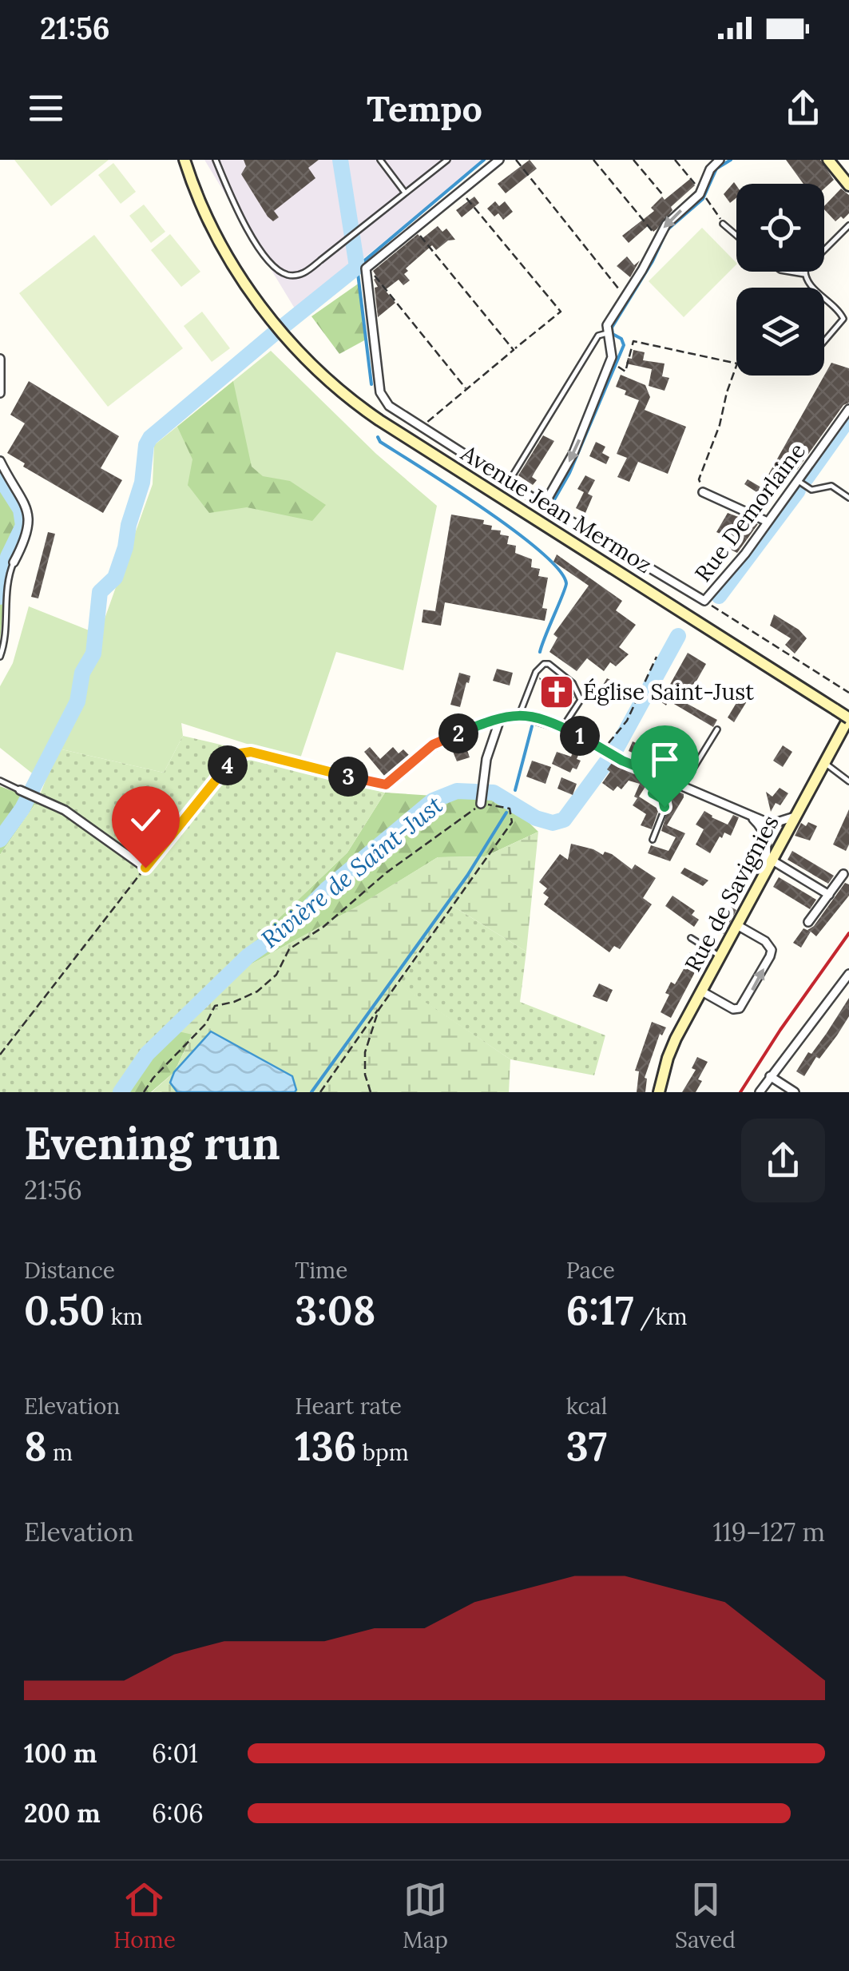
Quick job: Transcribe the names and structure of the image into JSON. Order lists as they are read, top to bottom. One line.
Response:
{"streets":{"main road":["Avenue Jean Mermoz","Rue de Savignies"],"street":["Rue Demorlaine"]},"crossings":[["Avenue Jean Mermoz","Rue de Savignies"]],"water":["Rivière de Saint-Just"],"places":{"church":["Église Saint-Just"]},"page":{"status":"21:56","header":"Tempo","pins":["2","1","4","3"],"heading":["Evening run","21:56"],"stats":[["Distance","0.50 km"],["Time","3:08"],["Pace","6:17 /km"],["Elevation","8 m"],["Heart rate","136 bpm"],["kcal","37"]],"chart":["Elevation","119–127 m"],"list":[{"name":"100 m","note":"6:01"},{"name":"200 m","note":"6:06"}],"tabs":["Home","Map","Saved"]}}
